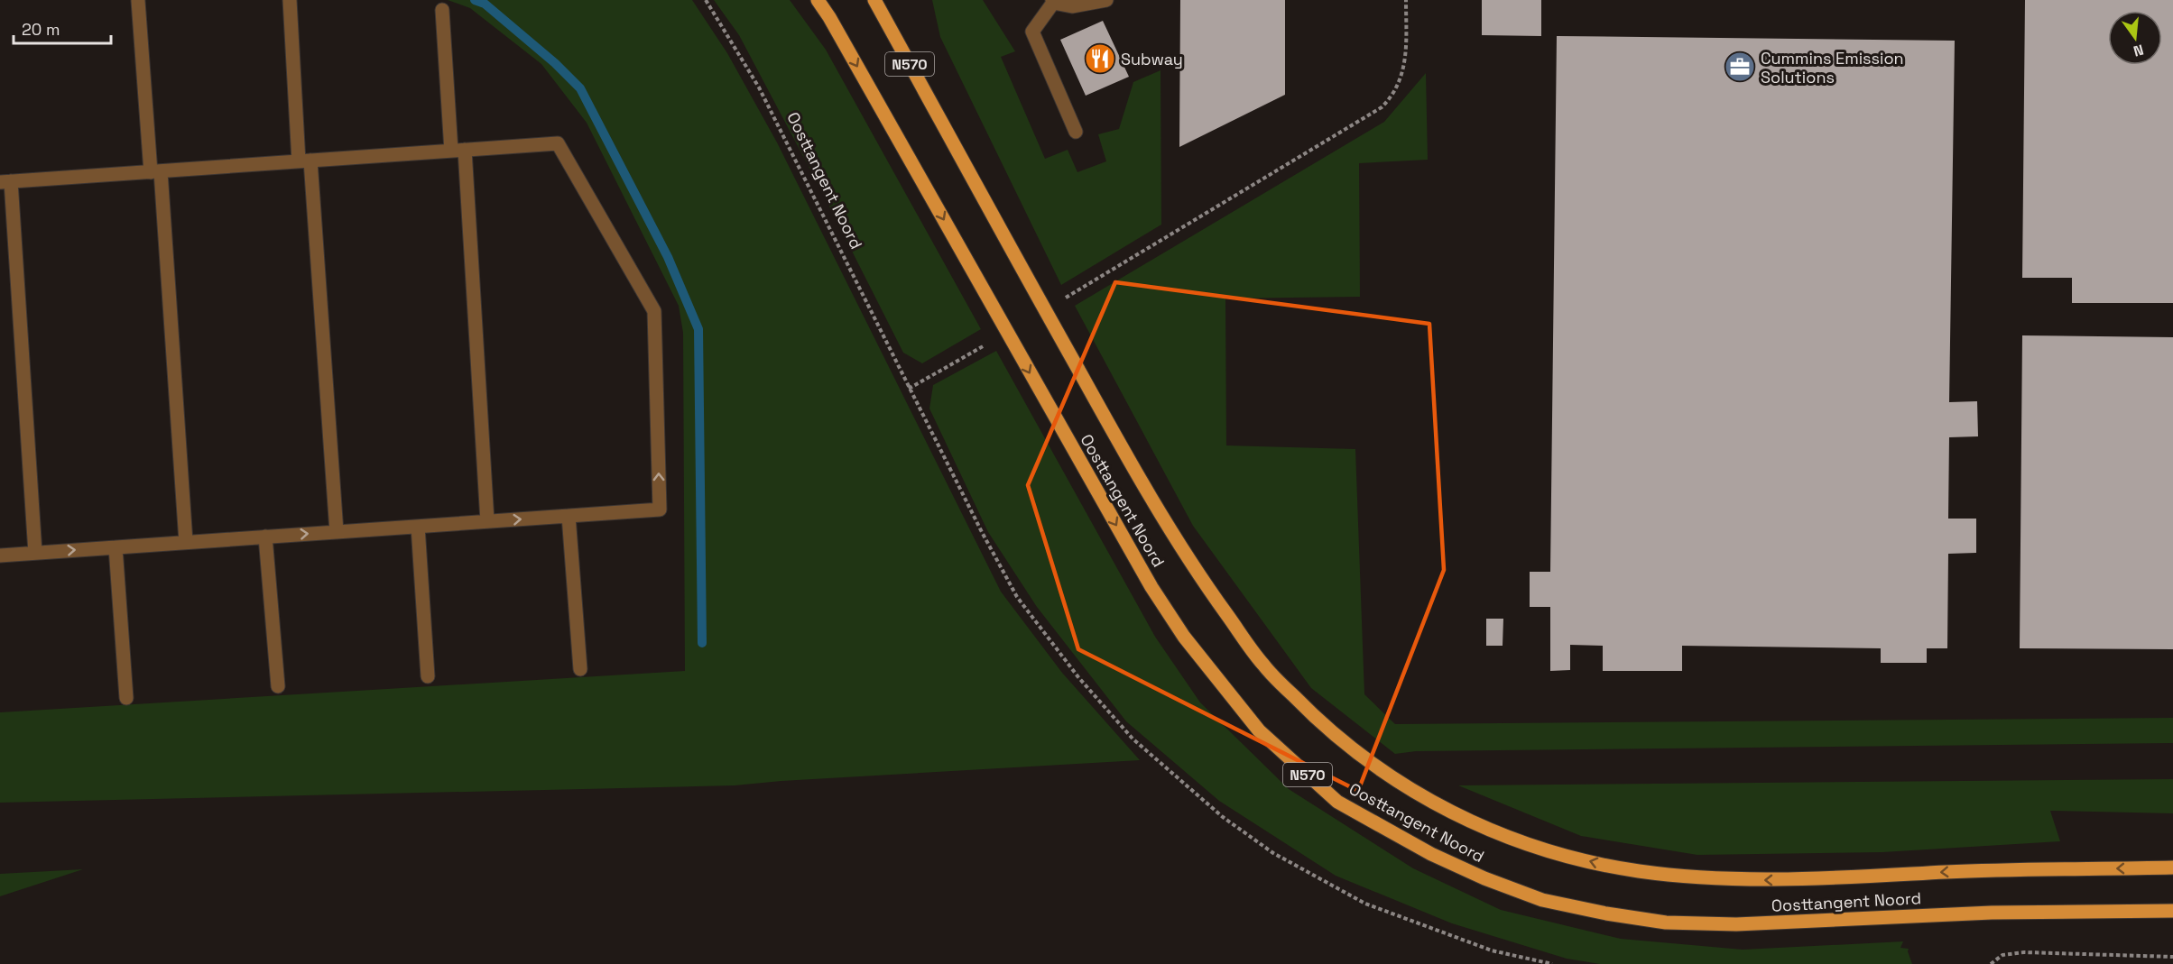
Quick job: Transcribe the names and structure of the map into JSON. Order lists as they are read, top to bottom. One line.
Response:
{"streets":{"main road":["N570","Oosttangent Noord"]},"places":{"restaurant":["Subway"],"office":["Cummins Emission Solutions"]},"scale_bar":"20 m","north":"bottom"}
